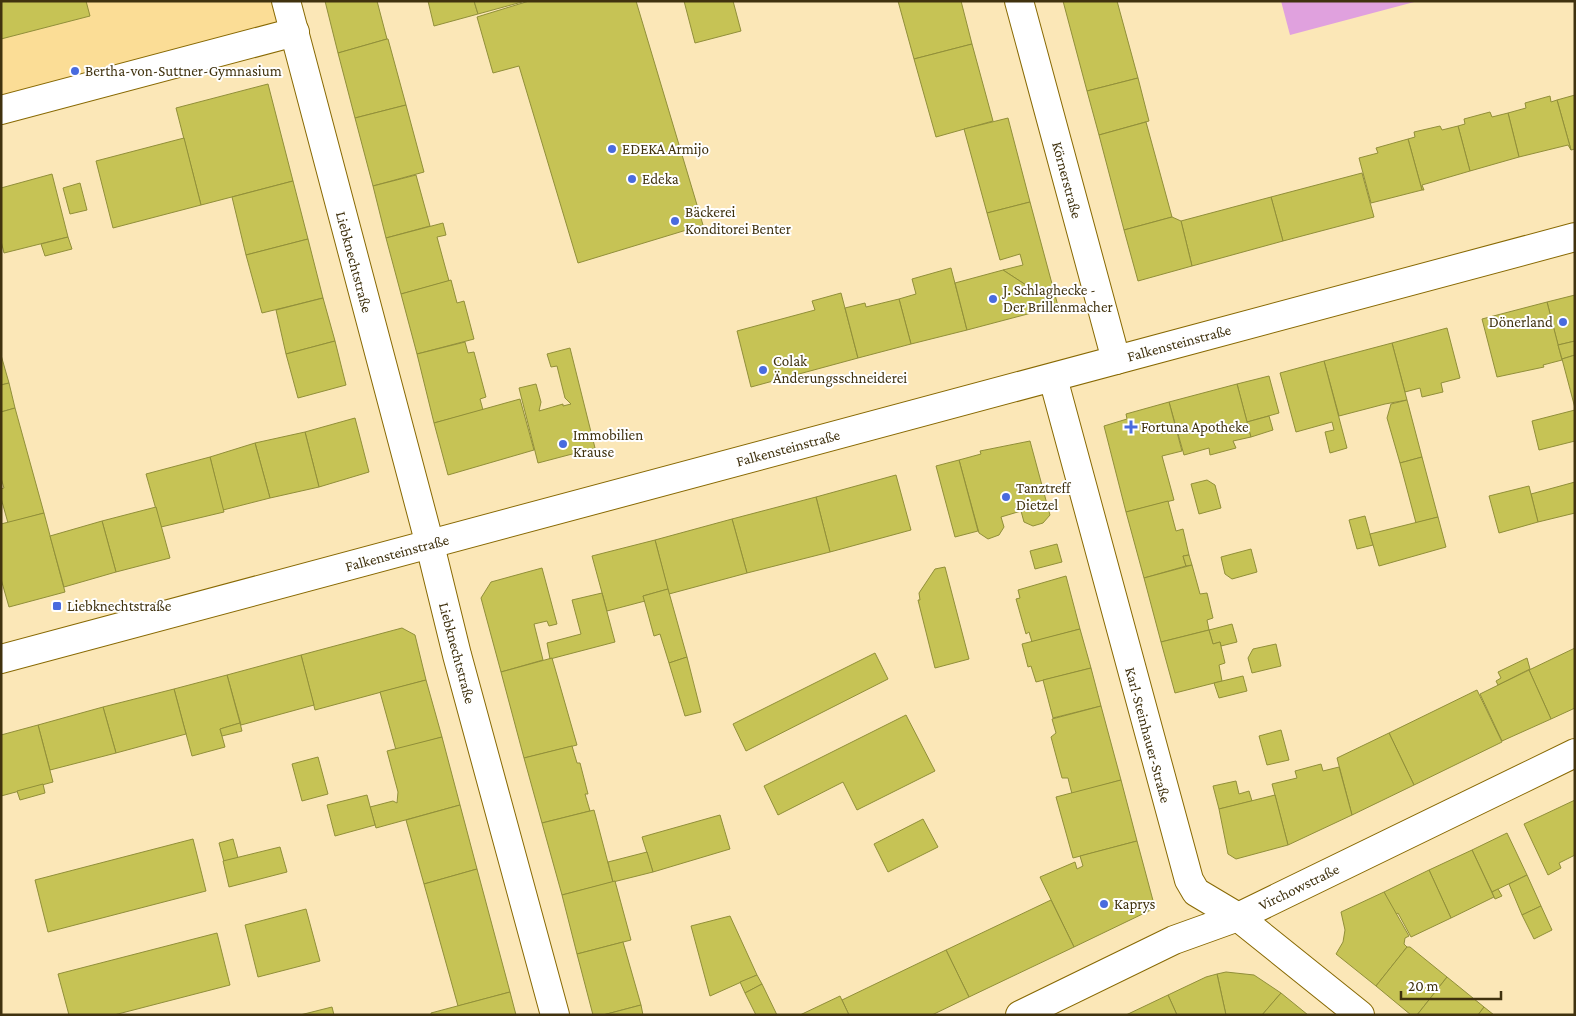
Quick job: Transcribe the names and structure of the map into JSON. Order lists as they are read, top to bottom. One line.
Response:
{"streets":{"street":["Körnerstraße","Liebknechtstraße","Falkensteinstraße","Karl-Steinhauer-Straße","Virchowstraße"]},"crossings":[["Körnerstraße","Falkensteinstraße"],["Liebknechtstraße","Falkensteinstraße"],["Falkensteinstraße","Karl-Steinhauer-Straße"],["Karl-Steinhauer-Straße","Virchowstraße"]],"places":{"other":["Bertha-von-Suttner-Gymnasium","EDEKA Armijo","Edeka","Bäckerei Konditorei Benter","J. Schlaghecke - Der Brillenmacher","Dönerland","Colak Änderungsschneiderei","Immobilien Krause","Tanztreff Dietzel","Kaprys"],"health":["Fortuna Apotheke"],"transit":["Liebknechtstraße"]},"scale_bar":"20 m"}
